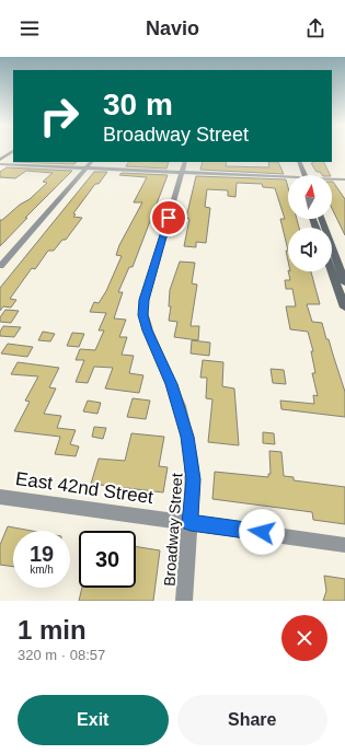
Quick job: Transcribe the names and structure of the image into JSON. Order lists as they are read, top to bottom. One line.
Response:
{"streets":{"street":["East 42nd Street","Broadway Street"]},"crossings":[["East 42nd Street","Broadway Street"]],"north":"top","page":{"header":"Navio","turn":["30 m","Broadway Street"],"speed":"19 km/h","limit":"30","heading":["1 min","320 m · 08:57"],"buttons":["Exit","Share"]}}
